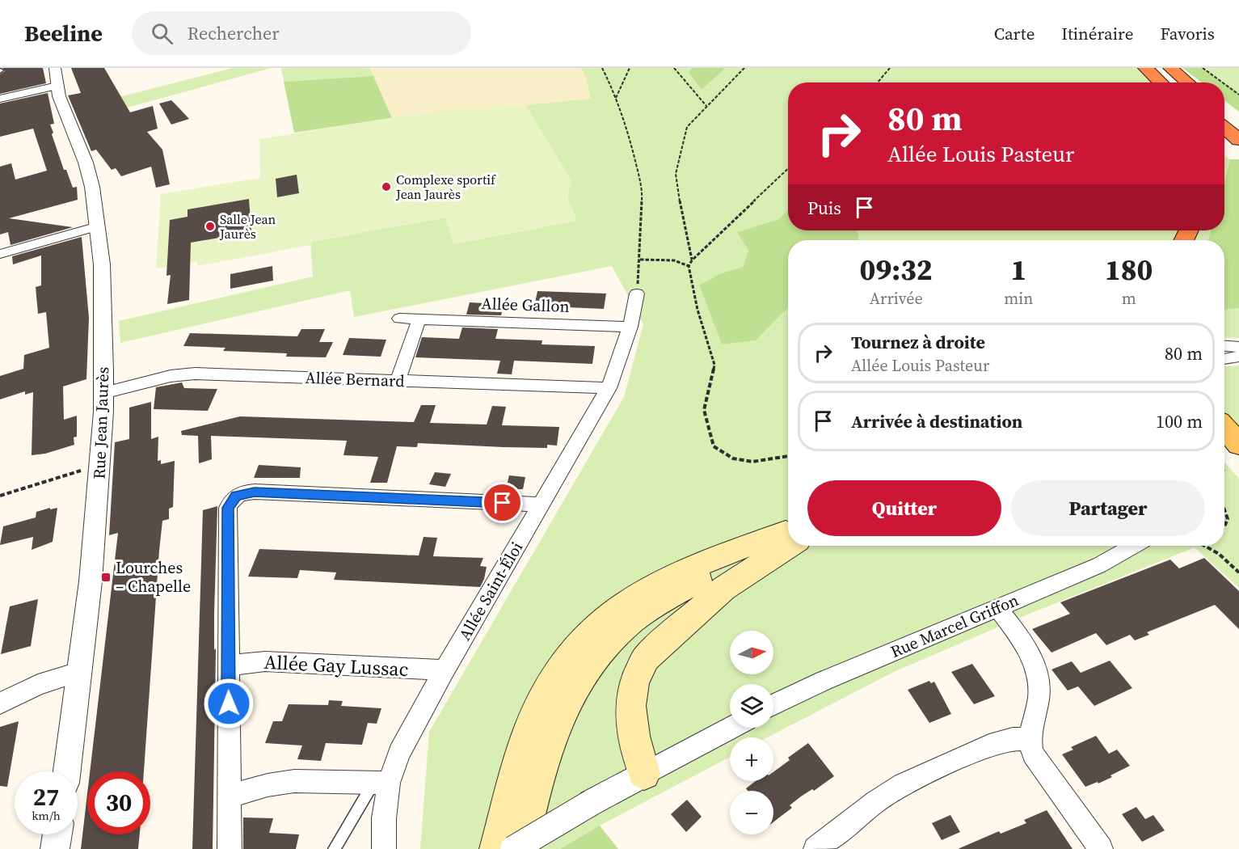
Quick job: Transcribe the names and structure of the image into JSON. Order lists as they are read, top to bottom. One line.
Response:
{"streets":{"street":["Allée Gallon","Allée Bernard","Rue Jean Jaurès","Allée Saint-Éloi","Rue Marcel Griffon","Allée Gay Lussac"]},"crossings":[["Allée Gallon","Allée Saint-Éloi"],["Allée Bernard","Rue Jean Jaurès"],["Allée Bernard","Allée Saint-Éloi"],["Allée Saint-Éloi","Allée Gay Lussac"]],"places":{"other":["Complexe sportif Jean Jaurès","Salle Jean Jaurès"],"transit":["Lourches – Chapelle"]},"north":"right","page":{"header":"Beeline","search":"Rechercher","nav":["Carte","Itinéraire","Favoris"],"turn":["80 m","Allée Louis Pasteur"],"then":"Puis","eta":["09:32","Arrivée","1","min","180","m"],"list":[{"name":"Tournez à droite","note":"Allée Louis Pasteur","value":"80 m"},{"name":"Arrivée à destination","value":"100 m"}],"buttons":["Quitter","Partager"],"map_buttons":["+","−"],"speed":"27 km/h","limit":"30"}}
